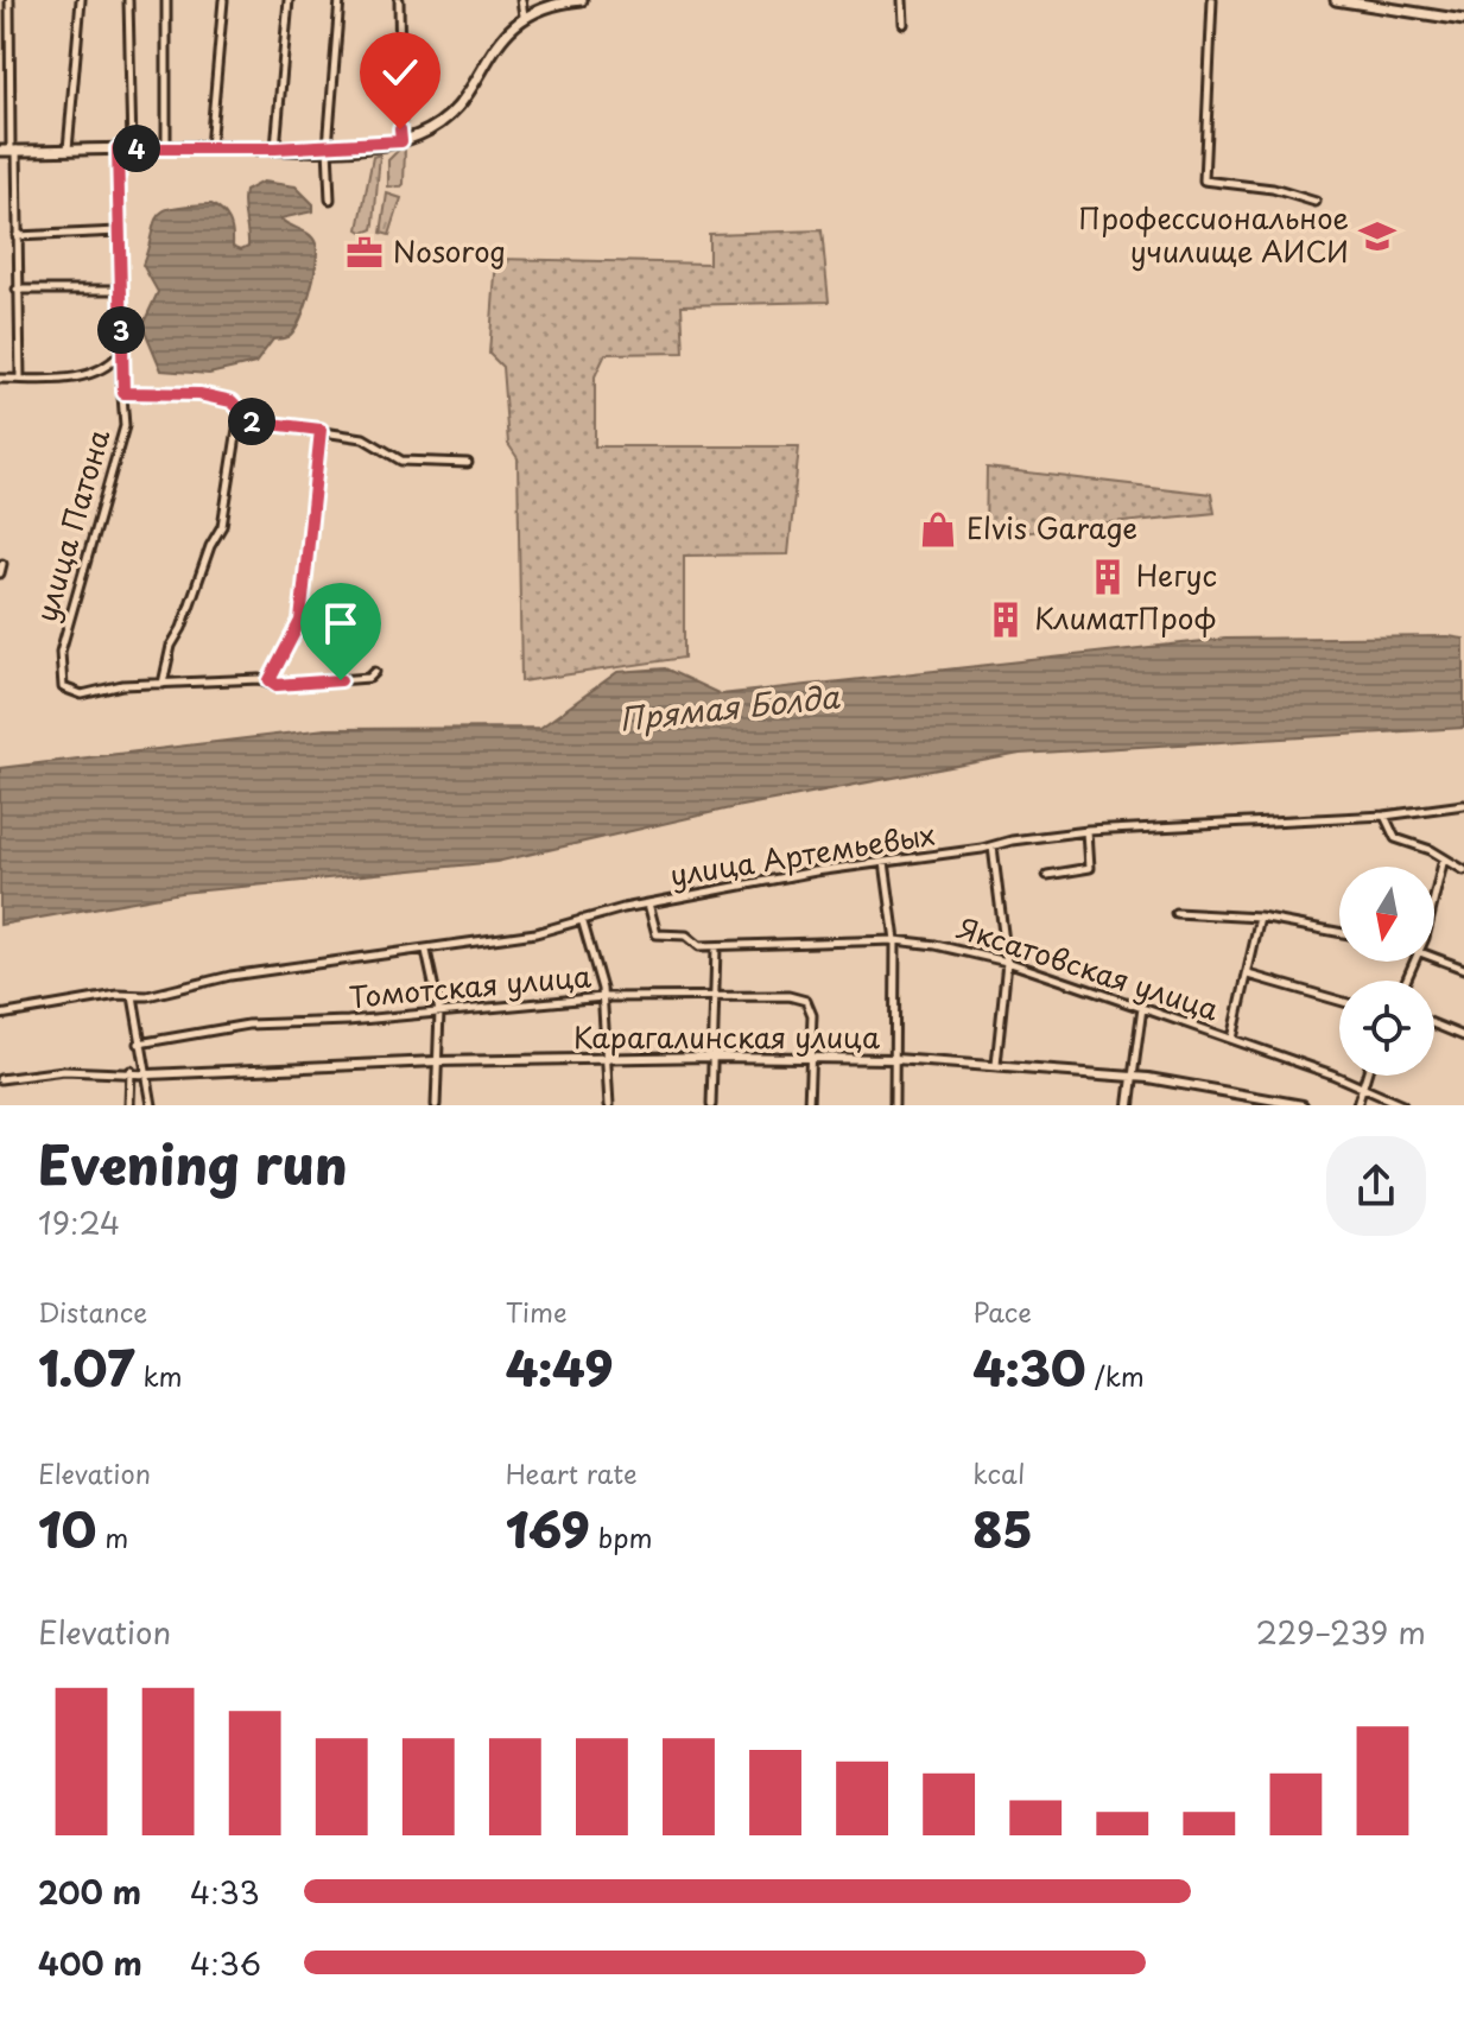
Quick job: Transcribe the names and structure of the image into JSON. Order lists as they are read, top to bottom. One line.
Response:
{"streets":{"street":["улица Патона","улица Артемьевых","Яксатовская улица","Томотская улица","Карагалинская улица"]},"crossings":[["улица Артемьевых","Яксатовская улица"],["Томотская улица","Карагалинская улица"]],"water":["Прямая Болда"],"places":{"school or university":["Профессиональное училище АИСИ"],"office":["Nosorog"],"shop":["Elvis Garage"],"building":["Негус","КлиматПроф"]},"north":"bottom","page":{"pins":["4","3","2"],"heading":["Evening run","19:24"],"stats":[["Distance","1.07 km"],["Time","4:49"],["Pace","4:30 /km"],["Elevation","10 m"],["Heart rate","169 bpm"],["kcal","85"]],"chart":["Elevation","229–239 m"],"list":[{"name":"200 m","note":"4:33"},{"name":"400 m","note":"4:36"}]}}
